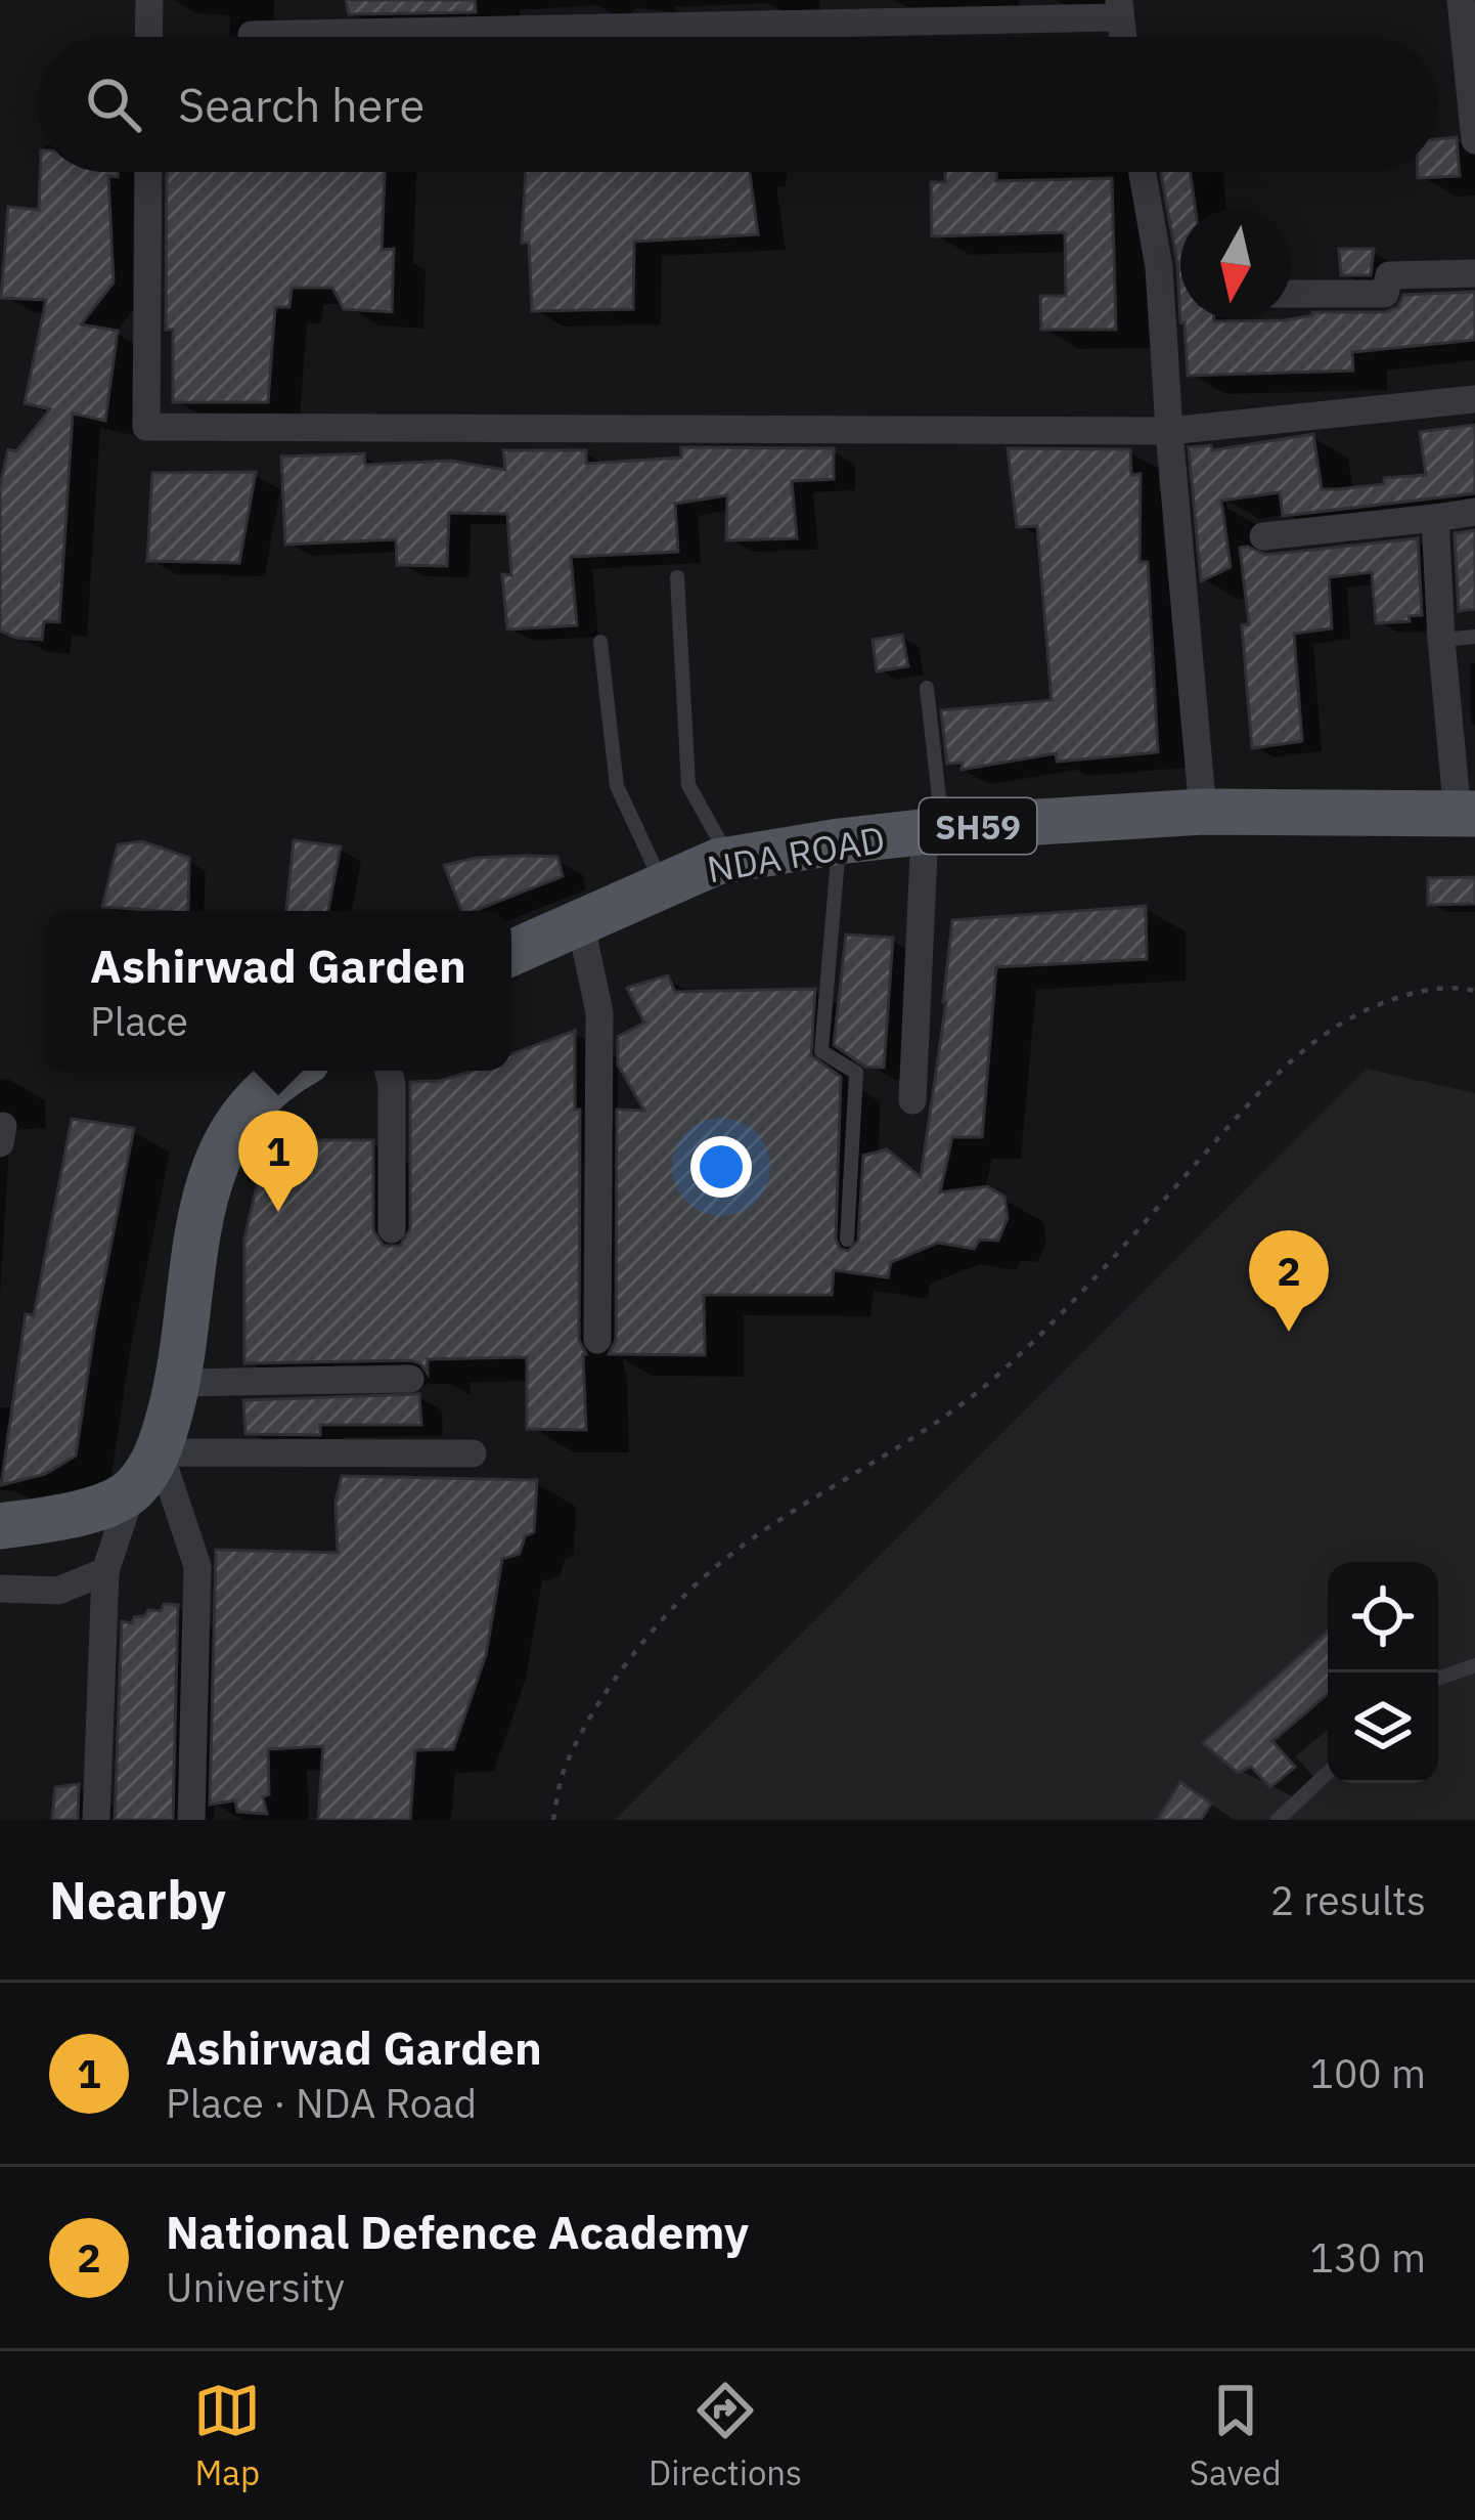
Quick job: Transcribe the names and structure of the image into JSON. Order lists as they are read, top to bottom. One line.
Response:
{"streets":{"main road":["SH59","NDA ROAD"]},"north":"bottom","page":{"search":"Search here","popup":["Ashirwad Garden","Place"],"pins":["1","2"],"heading":["Nearby","2 results"],"list":[{"mark":"1","name":"Ashirwad Garden","note":"Place · NDA Road","value":"100 m"},{"mark":"2","name":"National Defence Academy","note":"University","value":"130 m"}],"nav":["Map","Directions","Saved"]}}
